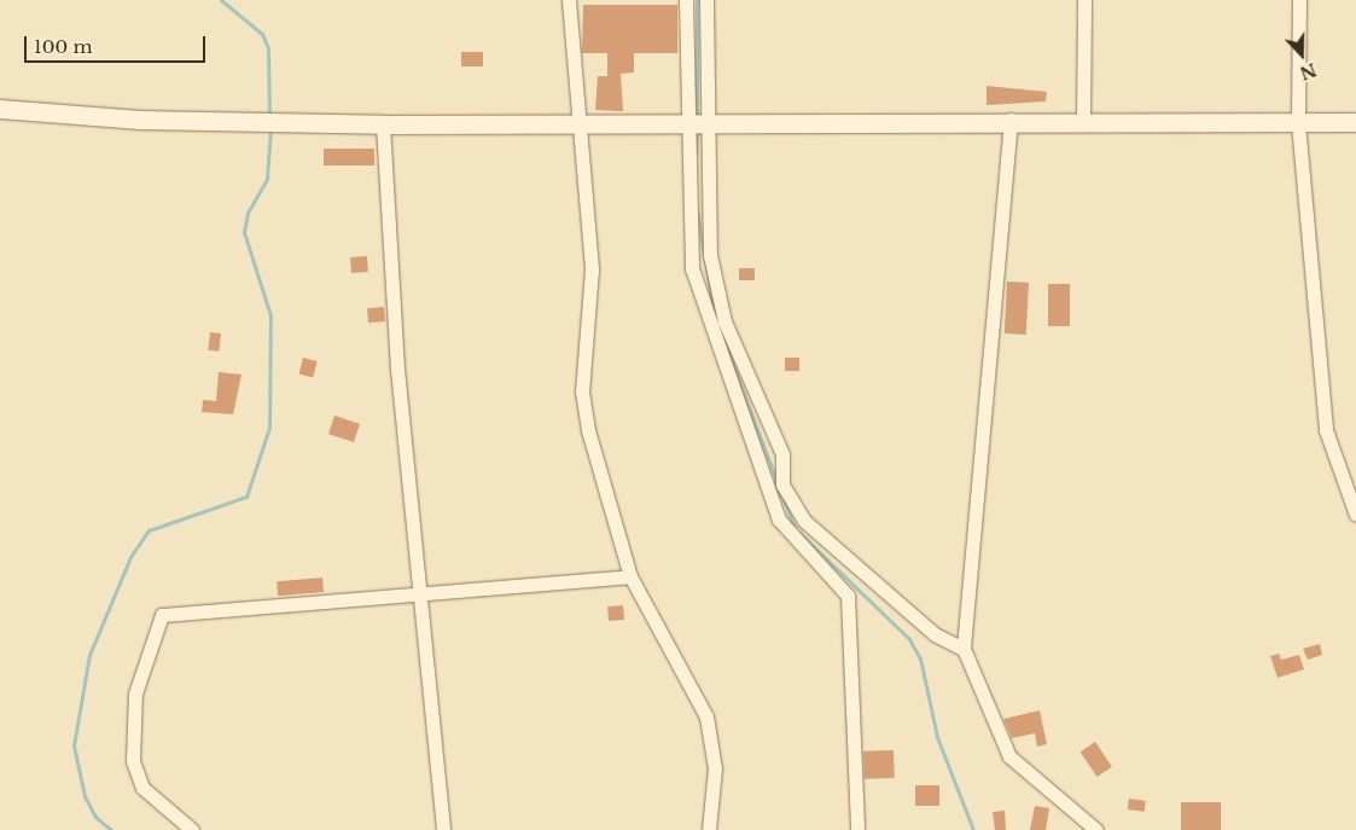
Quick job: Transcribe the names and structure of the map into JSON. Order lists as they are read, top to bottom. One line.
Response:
{"scale_bar":"100 m","north":"bottom"}
